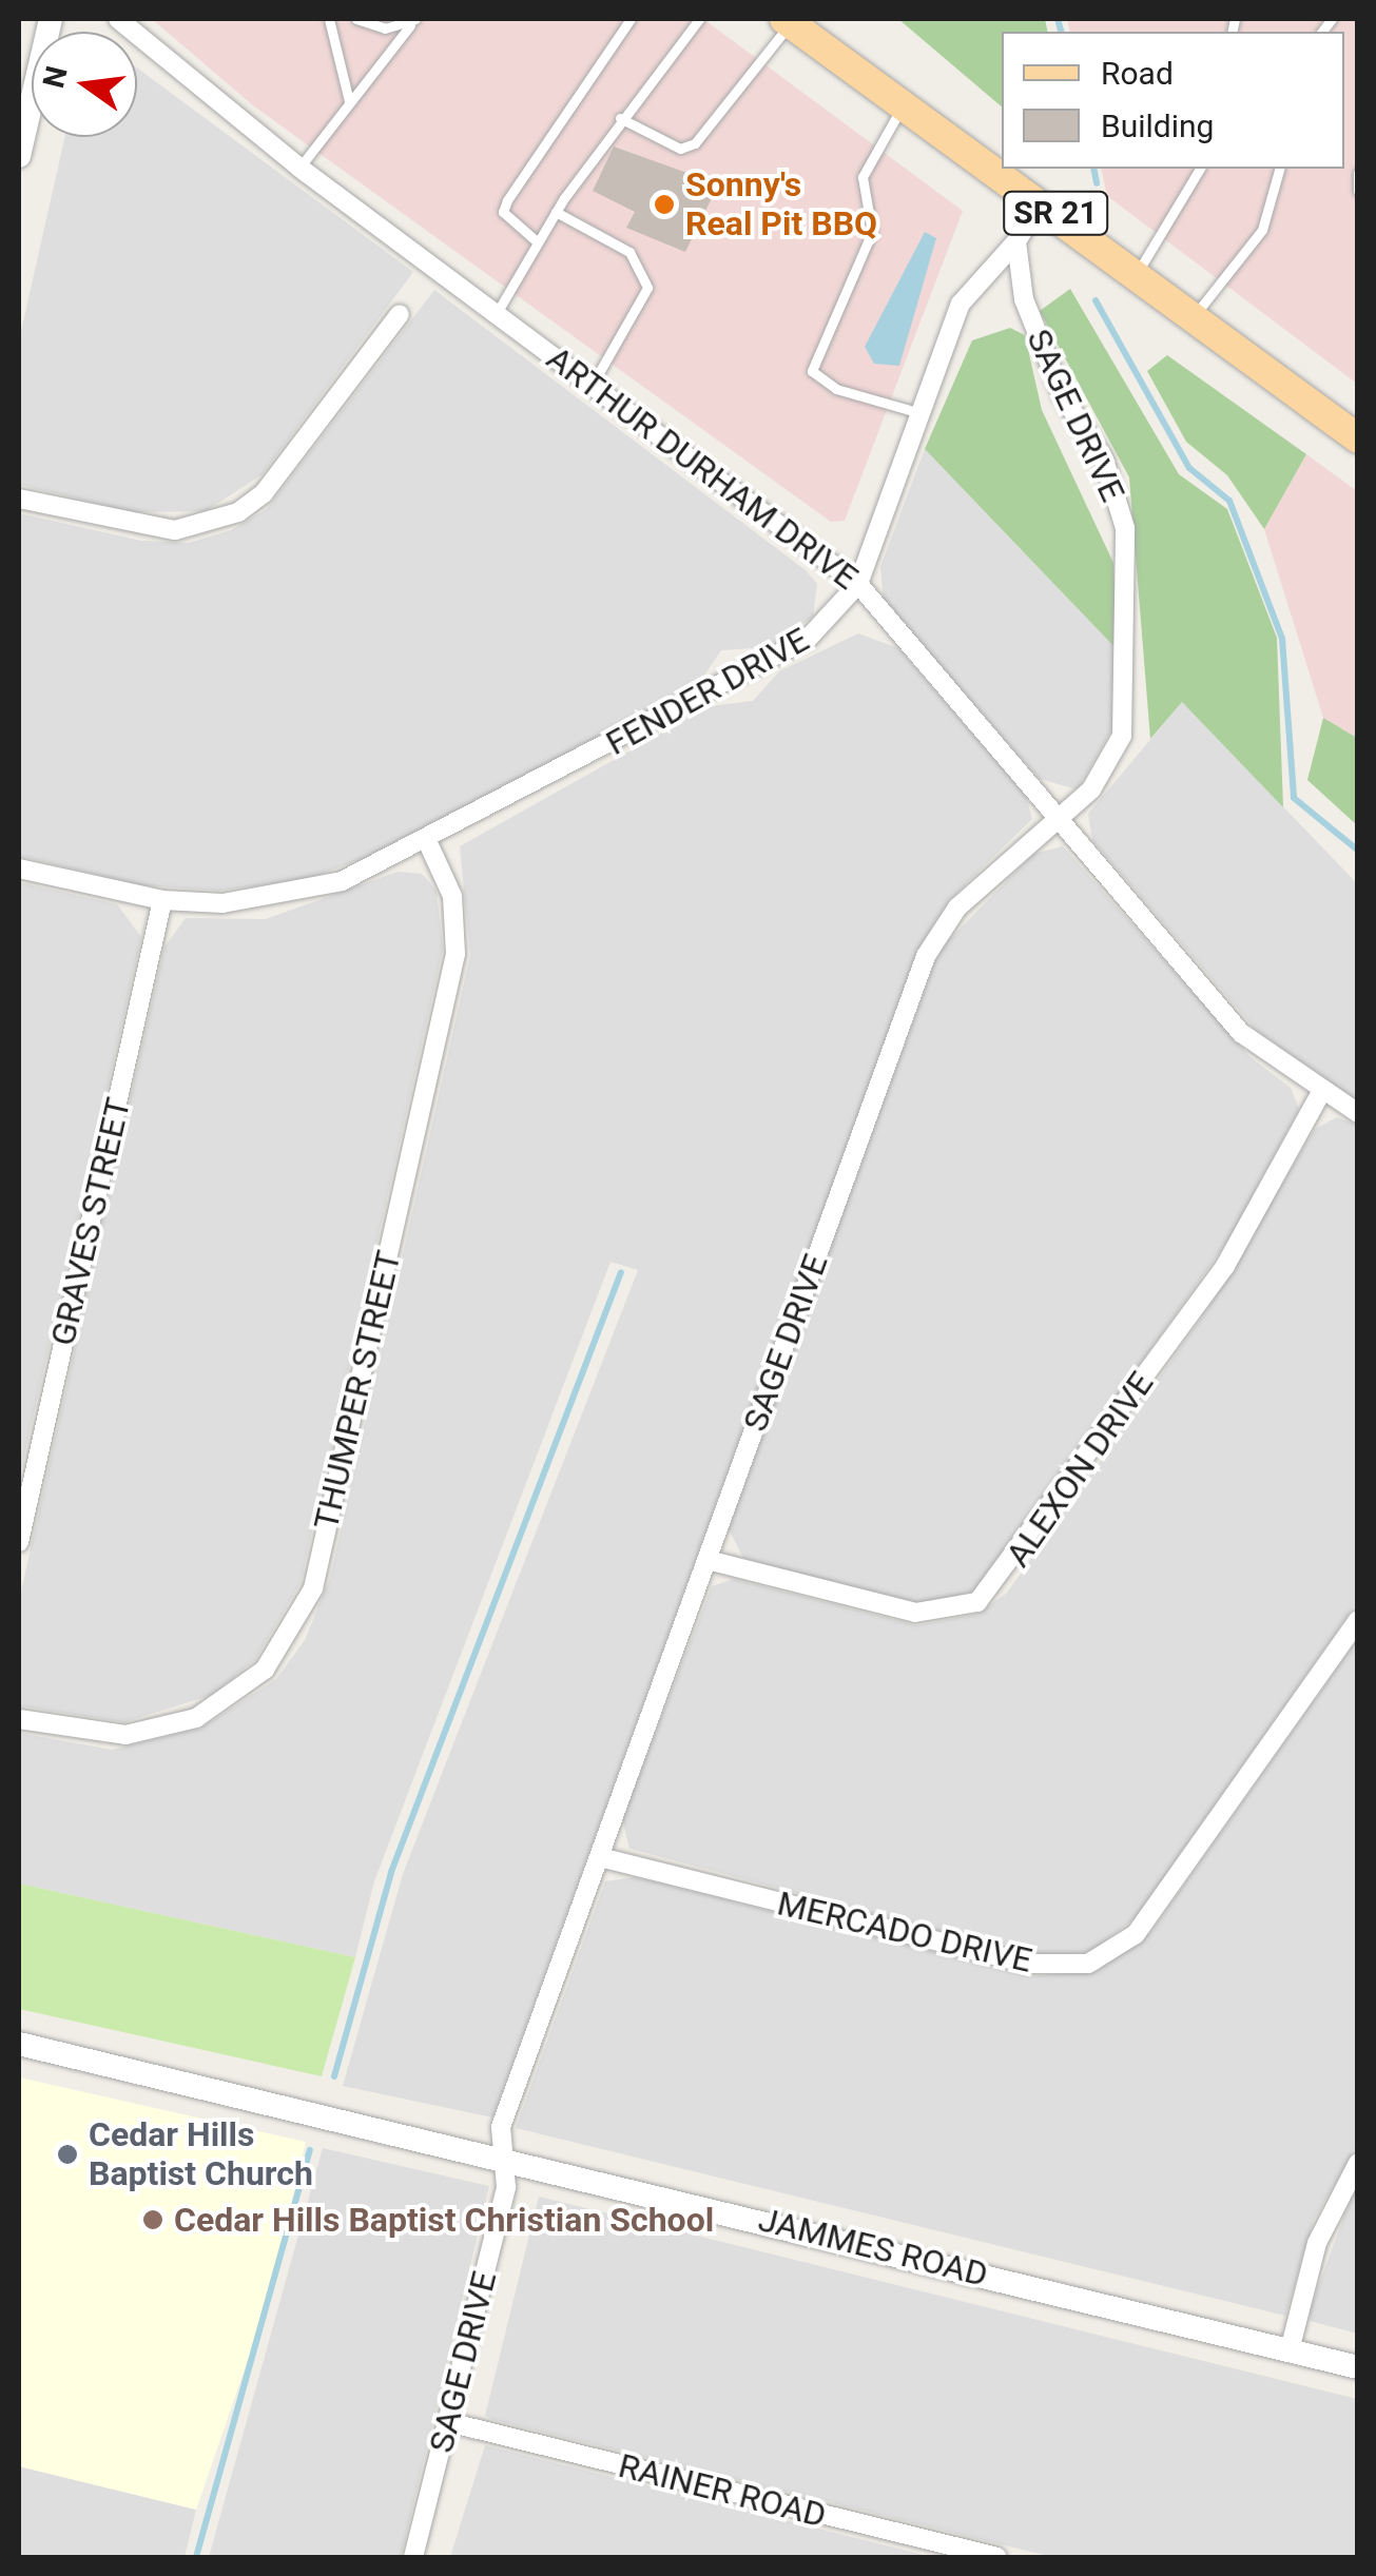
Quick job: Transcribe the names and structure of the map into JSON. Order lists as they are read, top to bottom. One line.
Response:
{"streets":{"main road":["SR 21"],"street":["SAGE DRIVE","ARTHUR DURHAM DRIVE","FENDER DRIVE","GRAVES STREET","THUMPER STREET","ALEXON DRIVE","MERCADO DRIVE","JAMMES ROAD","RAINER ROAD"]},"crossings":[["SAGE DRIVE","ARTHUR DURHAM DRIVE"],["SAGE DRIVE","FENDER DRIVE"],["SAGE DRIVE","ALEXON DRIVE"],["SAGE DRIVE","MERCADO DRIVE"],["SAGE DRIVE","JAMMES ROAD"],["SAGE DRIVE","RAINER ROAD"],["ARTHUR DURHAM DRIVE","FENDER DRIVE"],["ARTHUR DURHAM DRIVE","ALEXON DRIVE"],["FENDER DRIVE","GRAVES STREET"],["FENDER DRIVE","THUMPER STREET"]],"places":["Sonny's Real Pit BBQ","Cedar Hills Baptist Church","Cedar Hills Baptist Christian School"],"legend":["Road","Building"],"north":"left"}
